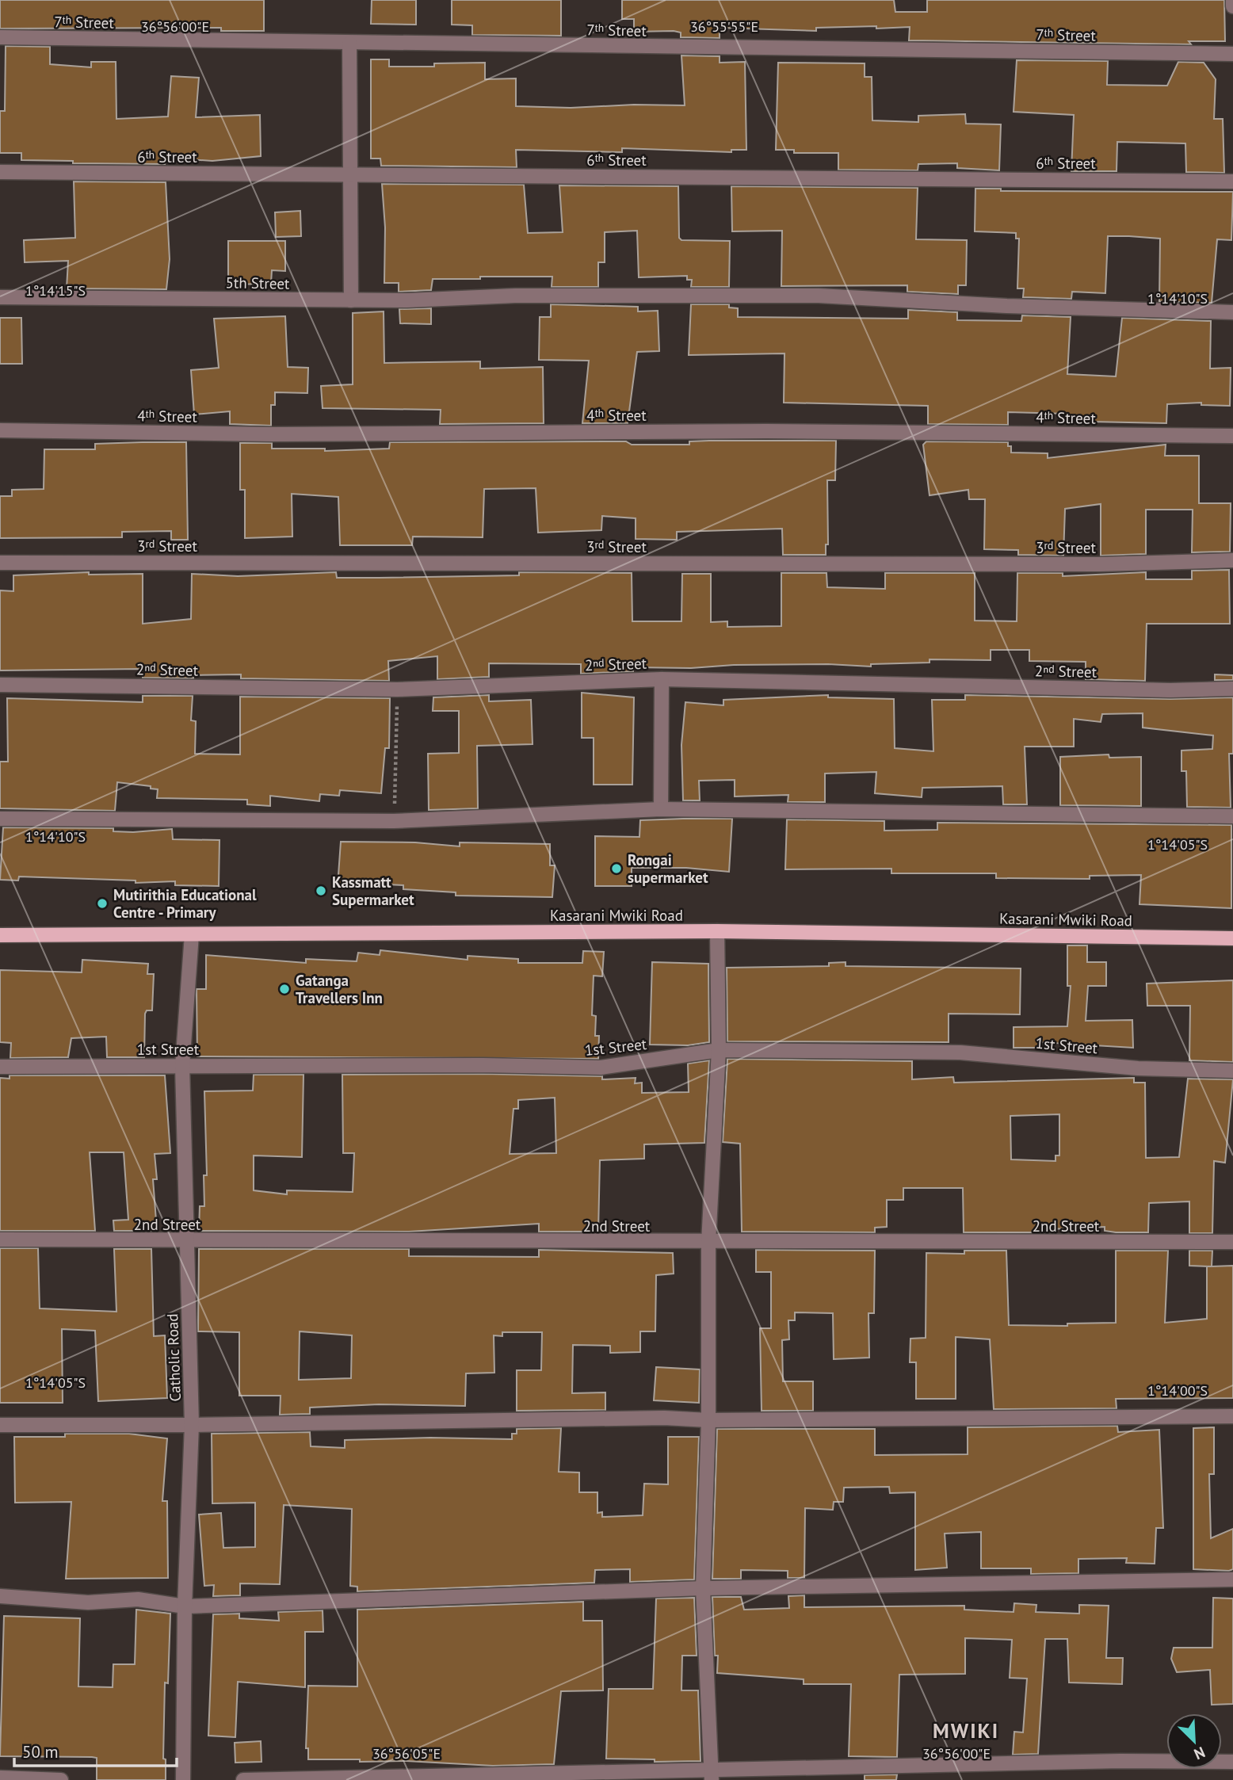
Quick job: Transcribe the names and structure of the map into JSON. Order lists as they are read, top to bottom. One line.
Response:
{"streets":{"main road":["Kasarani Mwiki Road"],"street":["7ᵗʰ Street","6ᵗʰ Street","5th Street","4ᵗʰ Street","3ʳᵈ Street","2ⁿᵈ Street","1st Street","2nd Street","Catholic Road"]},"crossings":[["Kasarani Mwiki Road","Catholic Road"],["1st Street","Catholic Road"],["2nd Street","Catholic Road"]],"districts":["MWIKI"],"places":["Rongai supermarket","Kassmatt Supermarket","Mutirithia Educational Centre - Primary","Gatanga Travellers Inn"],"scale_bar":"50 m","north":"bottom right","coordinates":["36°56'00\"E","36°55'55\"E","1°14'15\"S","1°14'10\"S","1°14'05\"S","1°14'00\"S","36°56'05\"E"]}
